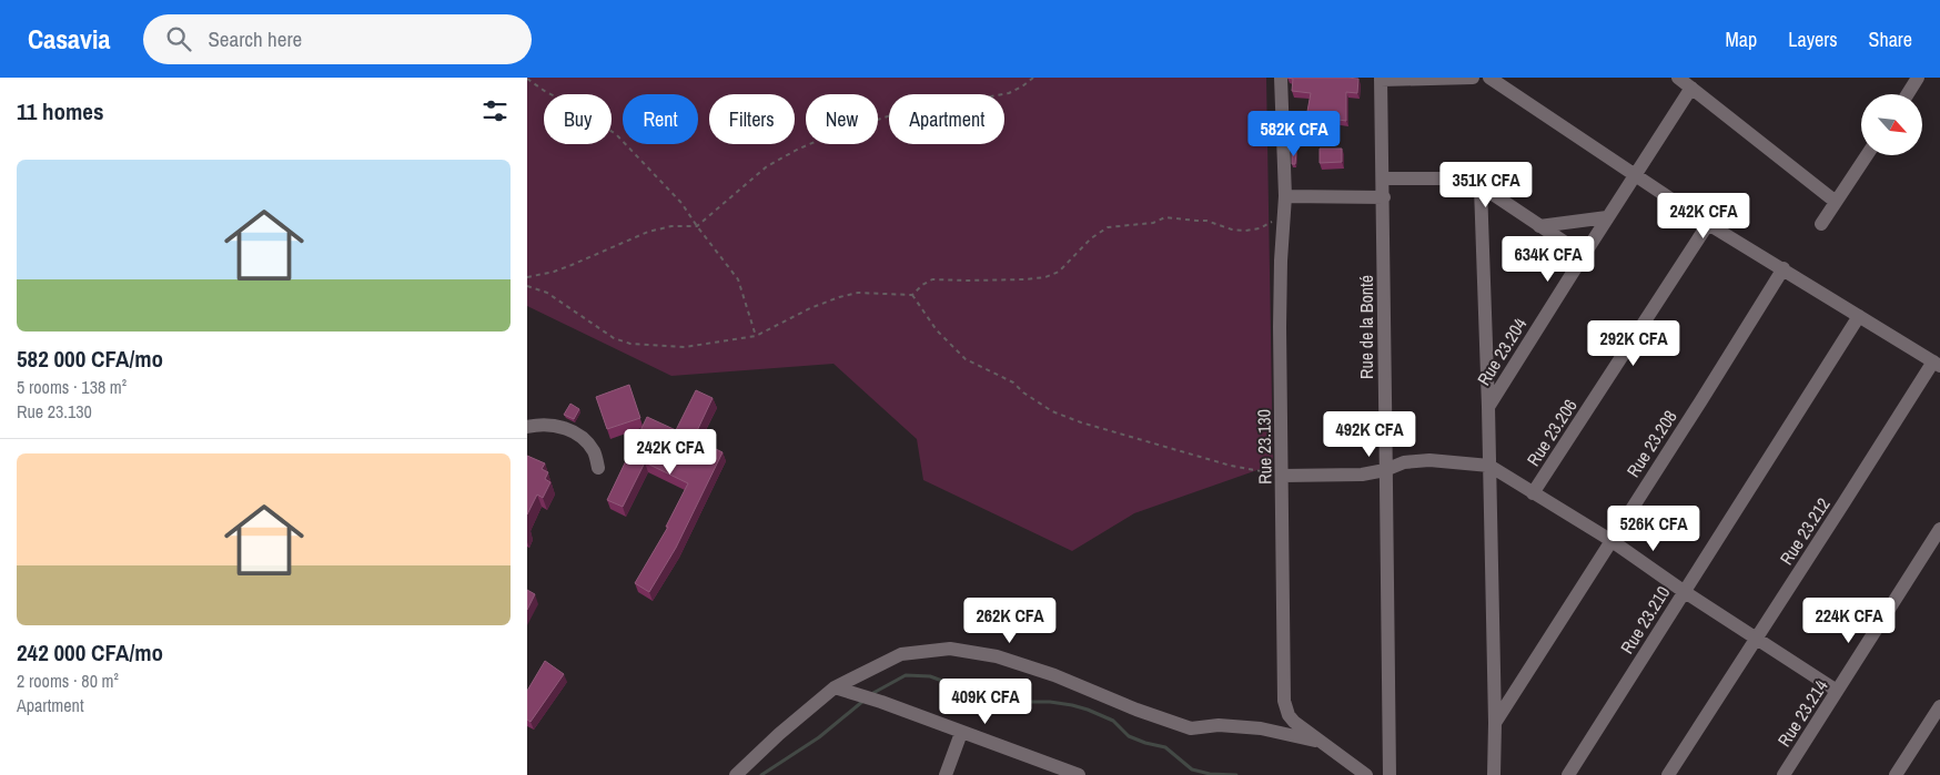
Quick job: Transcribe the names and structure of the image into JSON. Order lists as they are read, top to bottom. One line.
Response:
{"streets":{"street":["Rue de la Bonté","Rue 23.204","Rue 23.206","Rue 23.208","Rue 23.130","Rue 23.212","Rue 23.210","Rue 23.214"]},"north":"bottom right","page":{"header":"Casavia","search":"Search here","nav":["Map","Layers","Share"],"heading":"11 homes","chip":["Buy","Rent","Filters","New","Apartment"],"price":["582K CFA","351K CFA","242K CFA","634K CFA","292K CFA","492K CFA","242K CFA","526K CFA","262K CFA","224K CFA","409K CFA"],"list":[{"name":"582 000 CFA/mo","note":"5 rooms · 138 m² · Rue 23.130"},{"name":"242 000 CFA/mo","note":"2 rooms · 80 m² · Apartment"}]}}
